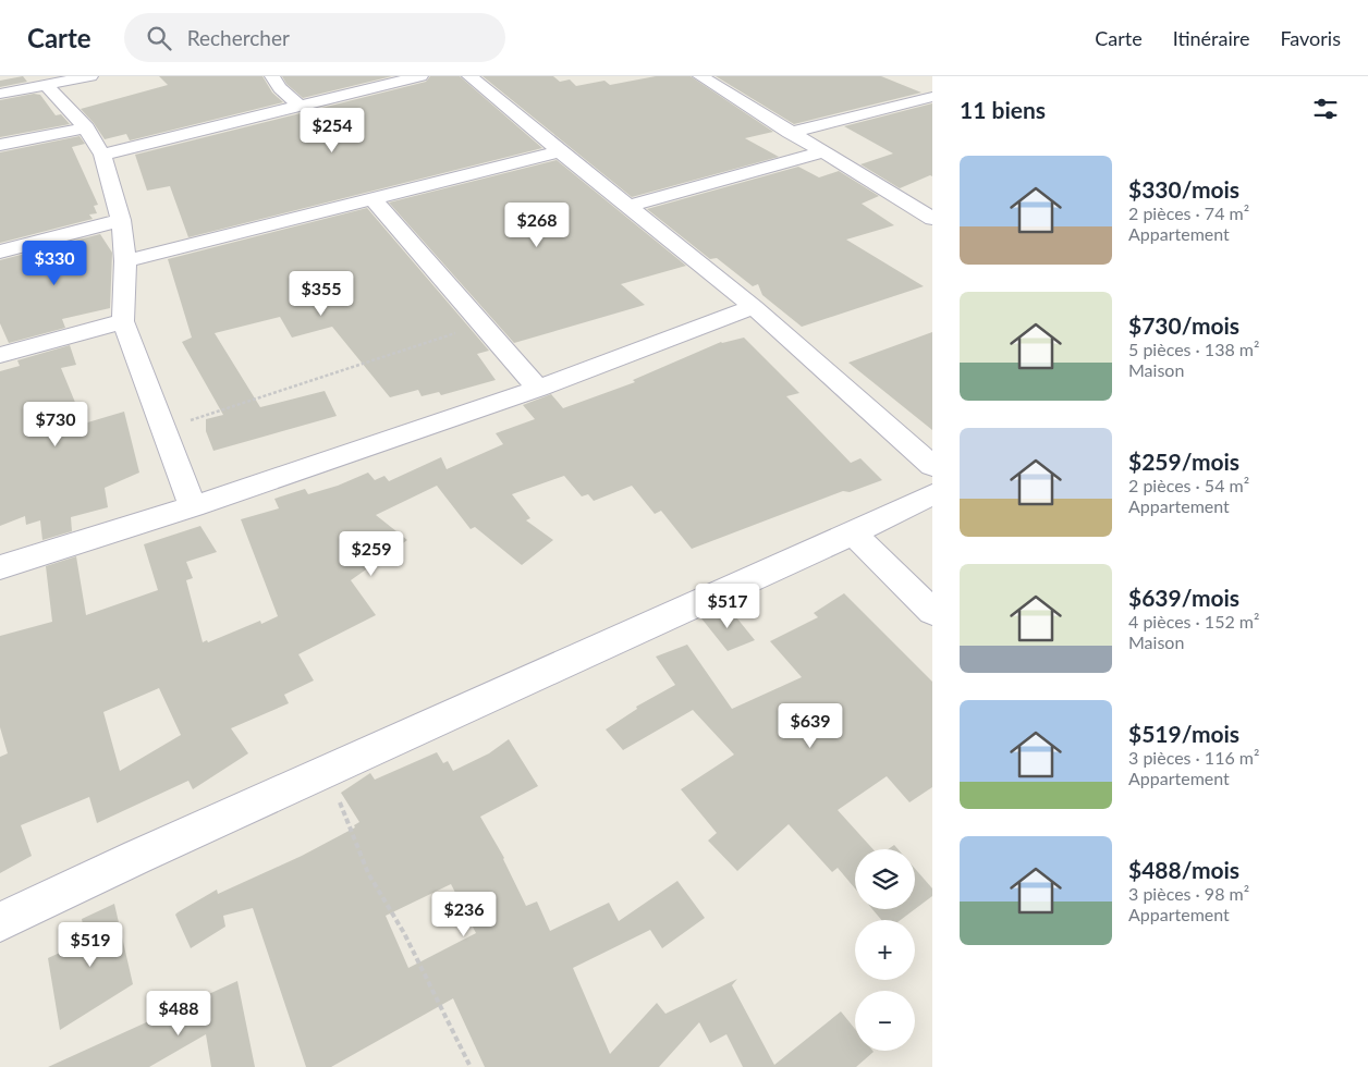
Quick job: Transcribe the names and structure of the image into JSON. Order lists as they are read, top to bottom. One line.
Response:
{"page":{"header":"Carte","search":"Rechercher","nav":["Carte","Itinéraire","Favoris"],"heading":"11 biens","price":["$254","$268","$330","$355","$730","$259","$517","$639","$236","$519","$488"],"list":[{"name":"$330/mois","note":"2 pièces · 74 m² · Appartement"},{"name":"$730/mois","note":"5 pièces · 138 m² · Maison"},{"name":"$259/mois","note":"2 pièces · 54 m² · Appartement"},{"name":"$639/mois","note":"4 pièces · 152 m² · Maison"},{"name":"$519/mois","note":"3 pièces · 116 m² · Appartement"},{"name":"$488/mois","note":"3 pièces · 98 m² · Appartement"}],"map_buttons":["+","−"]}}
